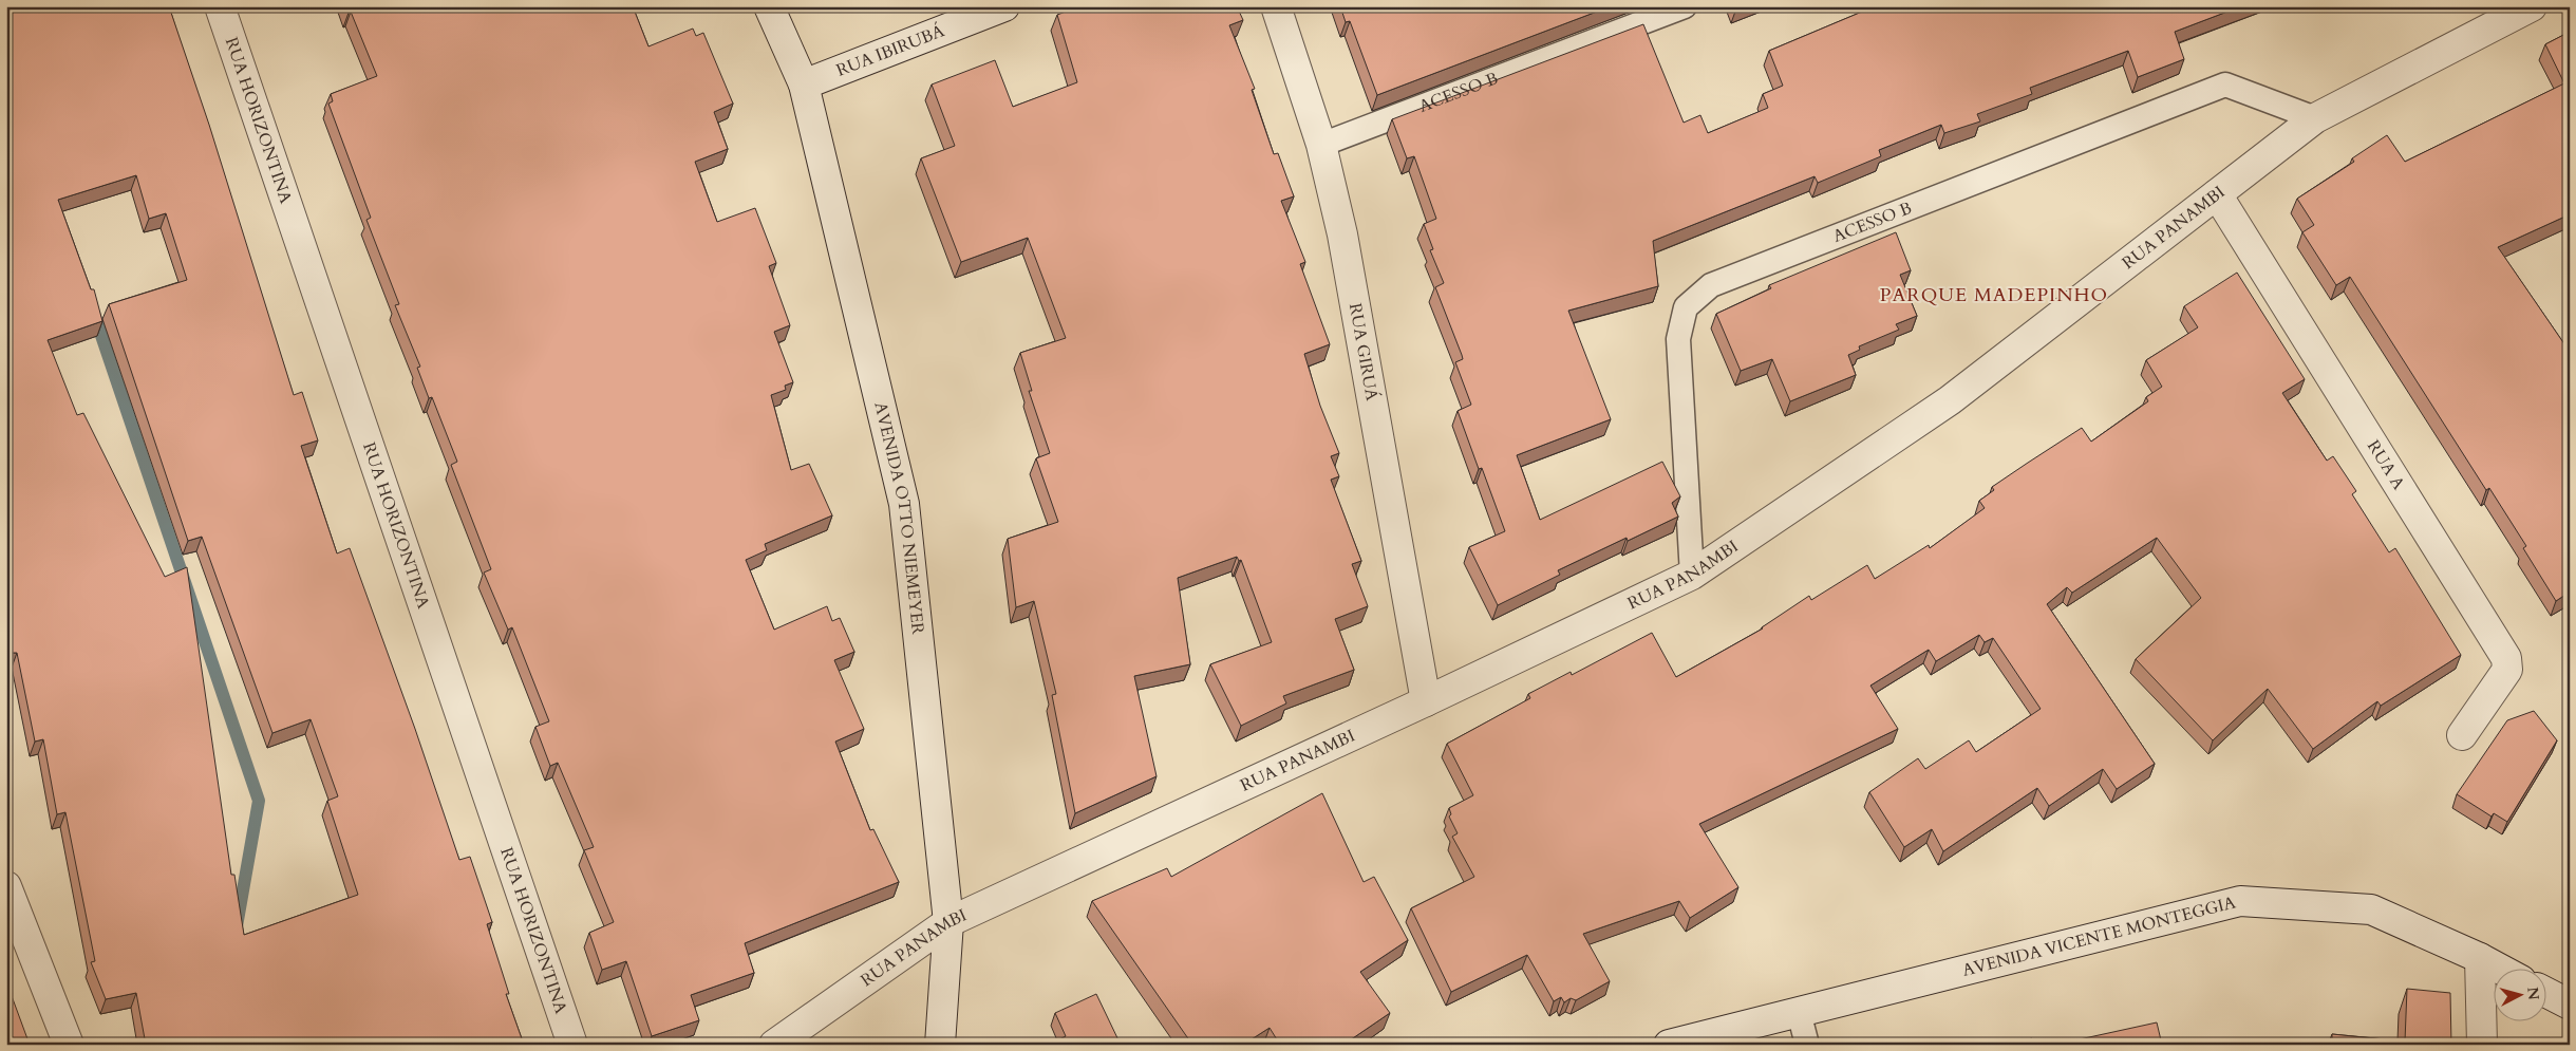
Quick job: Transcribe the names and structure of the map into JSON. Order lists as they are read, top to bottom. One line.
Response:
{"streets":{"street":["RUA IBIRUBÁ","RUA HORIZONTINA","RUA PANAMBI","RUA GIRUÁ","RUA A","AVENIDA OTTO NIEMEYER","AVENIDA VICENTE MONTEGGIA"],"lane":["ACESSO B"]},"crossings":[["RUA IBIRUBÁ","AVENIDA OTTO NIEMEYER"],["ACESSO B","RUA PANAMBI"],["ACESSO B","RUA GIRUÁ"],["RUA PANAMBI","RUA GIRUÁ"],["RUA PANAMBI","RUA A"],["RUA PANAMBI","AVENIDA OTTO NIEMEYER"]],"districts":["PARQUE MADEPINHO"],"north":"right"}
